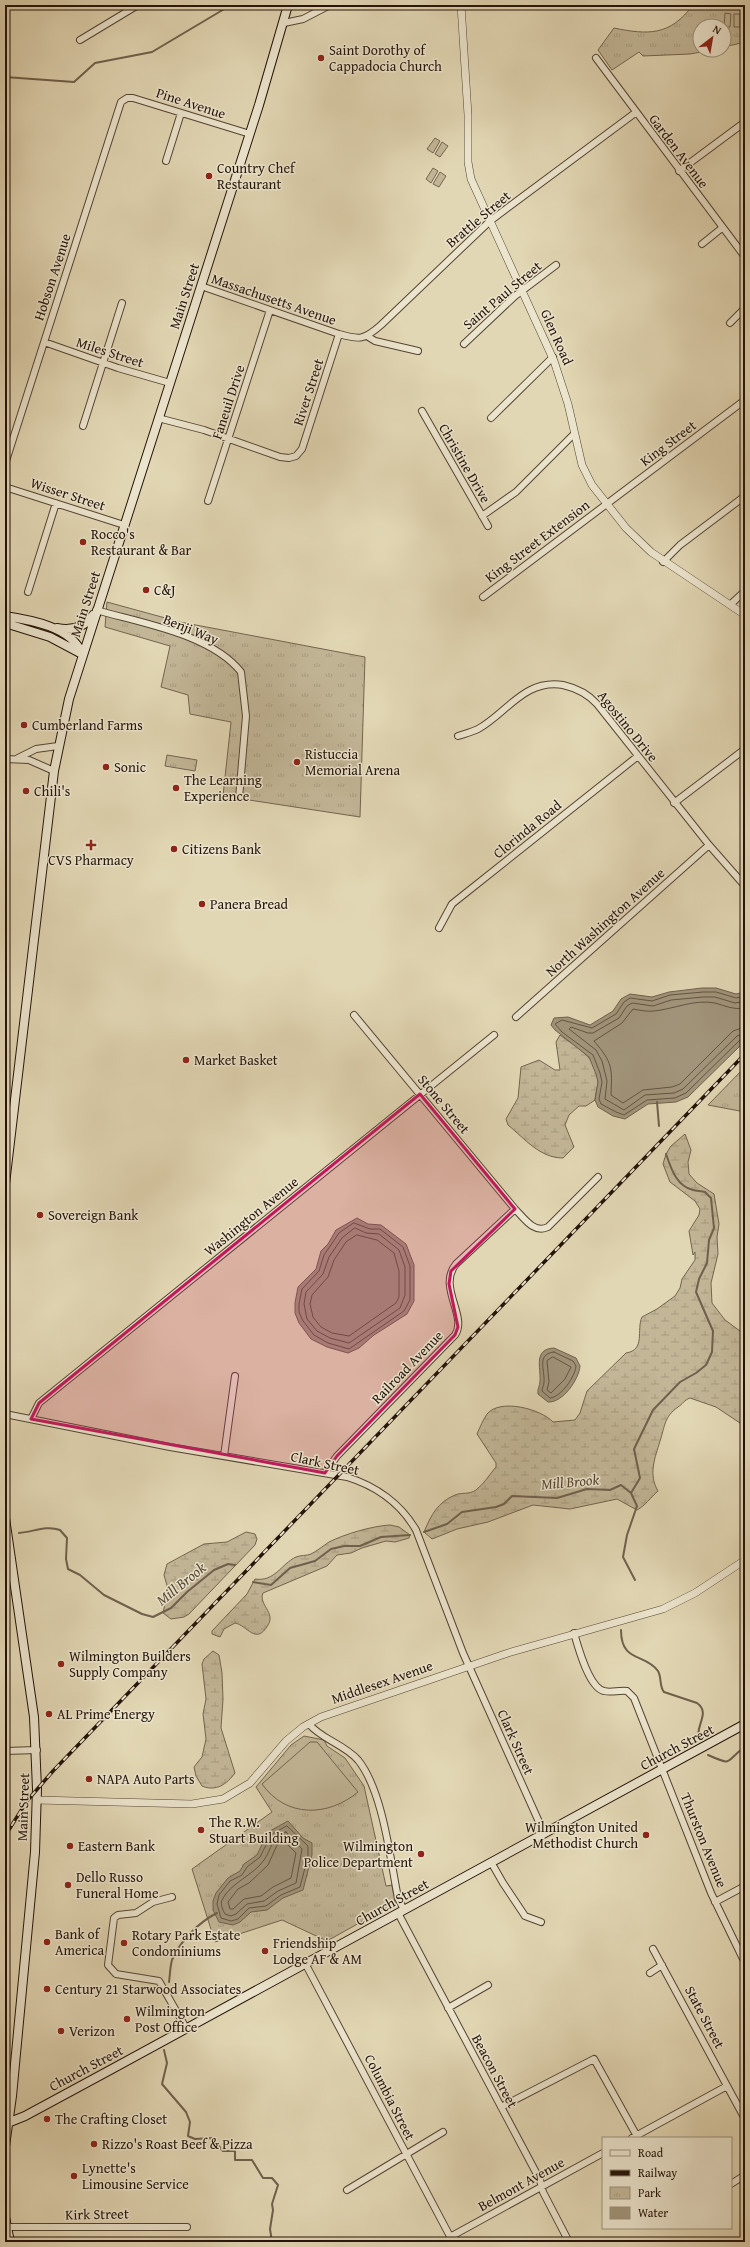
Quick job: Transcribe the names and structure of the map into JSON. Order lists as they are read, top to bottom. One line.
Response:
{"streets":{"main road":["Main Street","Church Street"],"street":["Pine Avenue","Garden Avenue","Brattle Street","Hobson Avenue","Saint Paul Street","Massachusetts Avenue","Glen Road","Miles Street","River Street","Faneuil Drive","King Street","Christine Drive","Wisser Street","King Street Extension","Benji Way","Agostino Drive","Clorinda Road","North Washington Avenue","Stone Street","Washington Avenue","Railroad Avenue","Clark Street","Middlesex Avenue","Thurston Avenue","State Street","Beacon Street","Columbia Street","Belmont Avenue","Kirk Street"]},"crossings":[["Pine Avenue","Hobson Avenue"],["Pine Avenue","Main Street"],["Garden Avenue","Brattle Street"],["Brattle Street","Glen Road"],["Hobson Avenue","Miles Street"],["Saint Paul Street","Glen Road"],["Main Street","Massachusetts Avenue"],["Main Street","Miles Street"],["Main Street","Wisser Street"],["Main Street","Benji Way"],["Main Street","Middlesex Avenue"],["Main Street","Church Street"],["Massachusetts Avenue","River Street"],["Massachusetts Avenue","Faneuil Drive"],["Glen Road","King Street"],["Glen Road","King Street Extension"],["River Street","Faneuil Drive"],["King Street","King Street Extension"],["Agostino Drive","Clorinda Road"],["Agostino Drive","North Washington Avenue"],["Stone Street","Washington Avenue"],["Stone Street","Railroad Avenue"],["Washington Avenue","Clark Street"],["Railroad Avenue","Clark Street"],["Clark Street","Middlesex Avenue"],["Clark Street","Church Street"],["Middlesex Avenue","Thurston Avenue"],["Middlesex Avenue","Beacon Street"],["Church Street","Thurston Avenue"],["Church Street","Beacon Street"],["Church Street","Columbia Street"],["Beacon Street","Belmont Avenue"],["Columbia Street","Belmont Avenue"]],"water":["Mill Brook"],"places":{"other":["Saint Dorothy of Cappadocia Church","Country Chef Restaurant","Rocco's Restaurant & Bar","C&J","Cumberland Farms","Ristuccia Memorial Arena","Sonic","The Learning Experience","Chili's","Citizens Bank","Panera Bread","Market Basket","Sovereign Bank","Wilmington Builders Supply Company","AL Prime Energy","NAPA Auto Parts","The R.W. Stuart Building","Wilmington United Methodist Church","Eastern Bank","Wilmington Police Department","Dello Russo Funeral Home","Bank of America","Rotary Park Estate Condominiums","Friendship Lodge AF & AM","Century 21 Starwood Associates","Wilmington Post Office","Verizon","The Crafting Closet","Rizzo's Roast Beef & Pizza","Lynette's Limousine Service"],"health":["CVS Pharmacy"]},"legend":["Road","Railway","Park","Water"],"north":"top right"}
